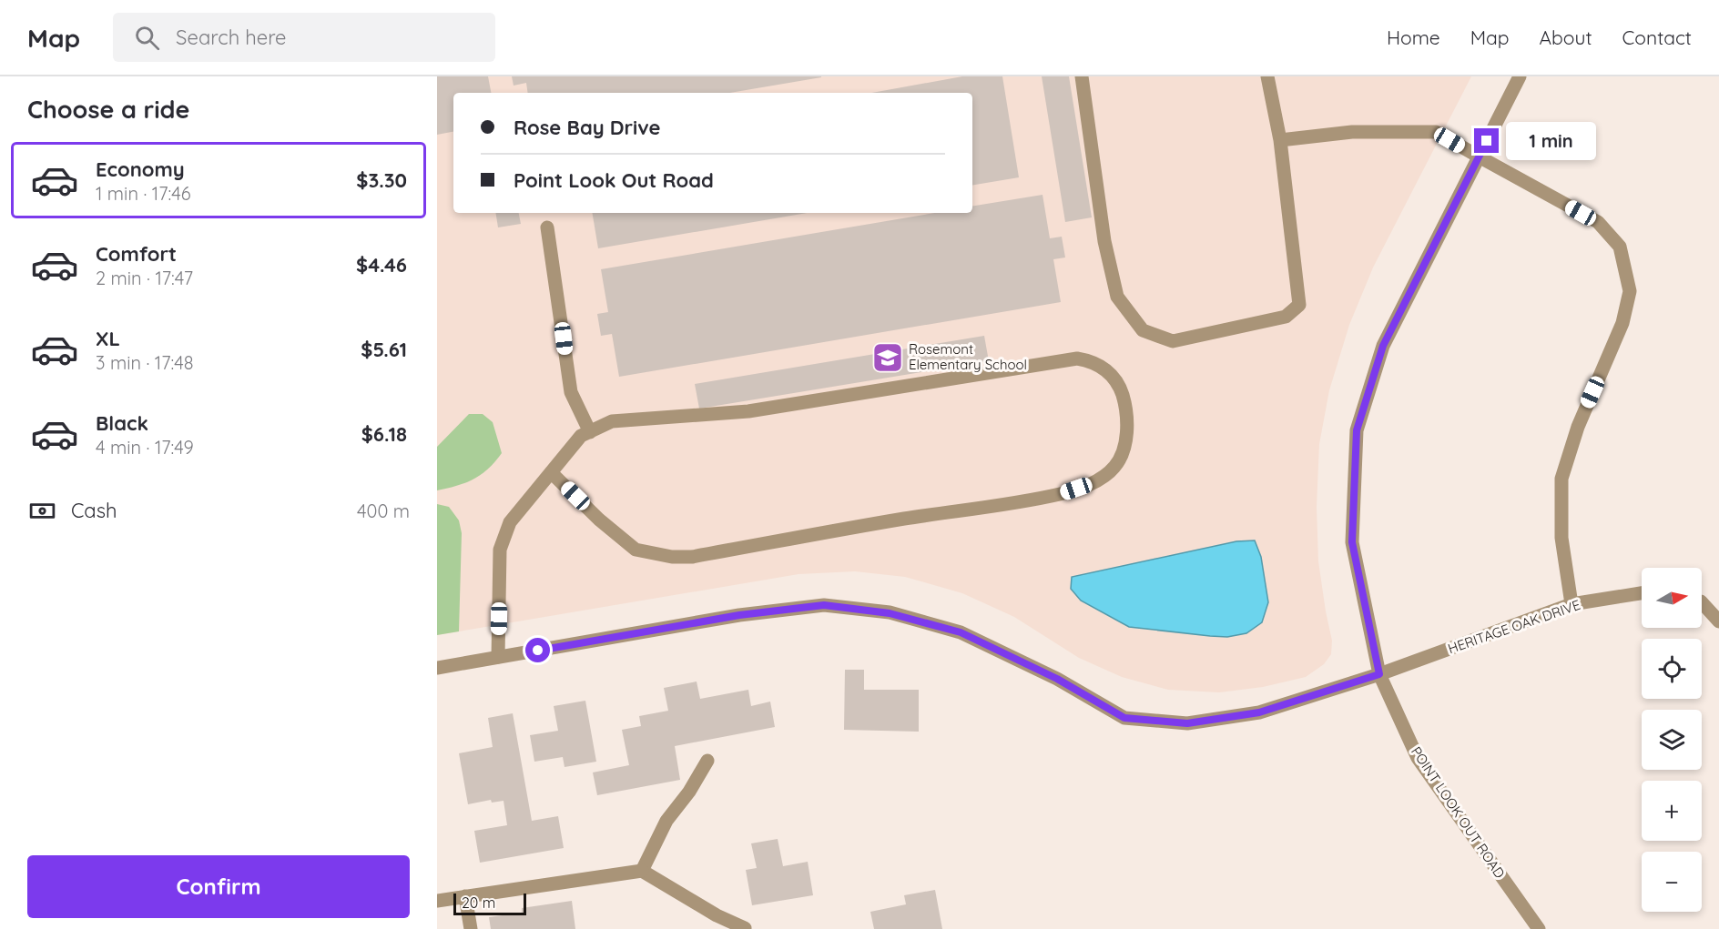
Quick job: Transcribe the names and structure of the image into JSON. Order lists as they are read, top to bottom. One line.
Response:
{"streets":{"street":["HERITAGE OAK DRIVE","POINT LOOK OUT ROAD"]},"crossings":[["HERITAGE OAK DRIVE","POINT LOOK OUT ROAD"]],"places":{"school or university":["Rosemont Elementary School"]},"scale_bar":"20 m","north":"right","page":{"header":"Map","search":"Search here","nav":["Home","Map","About","Contact"],"heading":"Choose a ride","banner":["Rose Bay Drive","Point Look Out Road"],"bubble":"1 min","list":[{"name":"Economy","note":"1 min · 17:46","value":"$3.30"},{"name":"Comfort","note":"2 min · 17:47","value":"$4.46"},{"name":"XL","note":"3 min · 17:48","value":"$5.61"},{"name":"Black","note":"4 min · 17:49","value":"$6.18"}],"pay":["Cash","400 m"],"map_buttons":["+","−"],"buttons":"Confirm","scale":"20 m"}}
